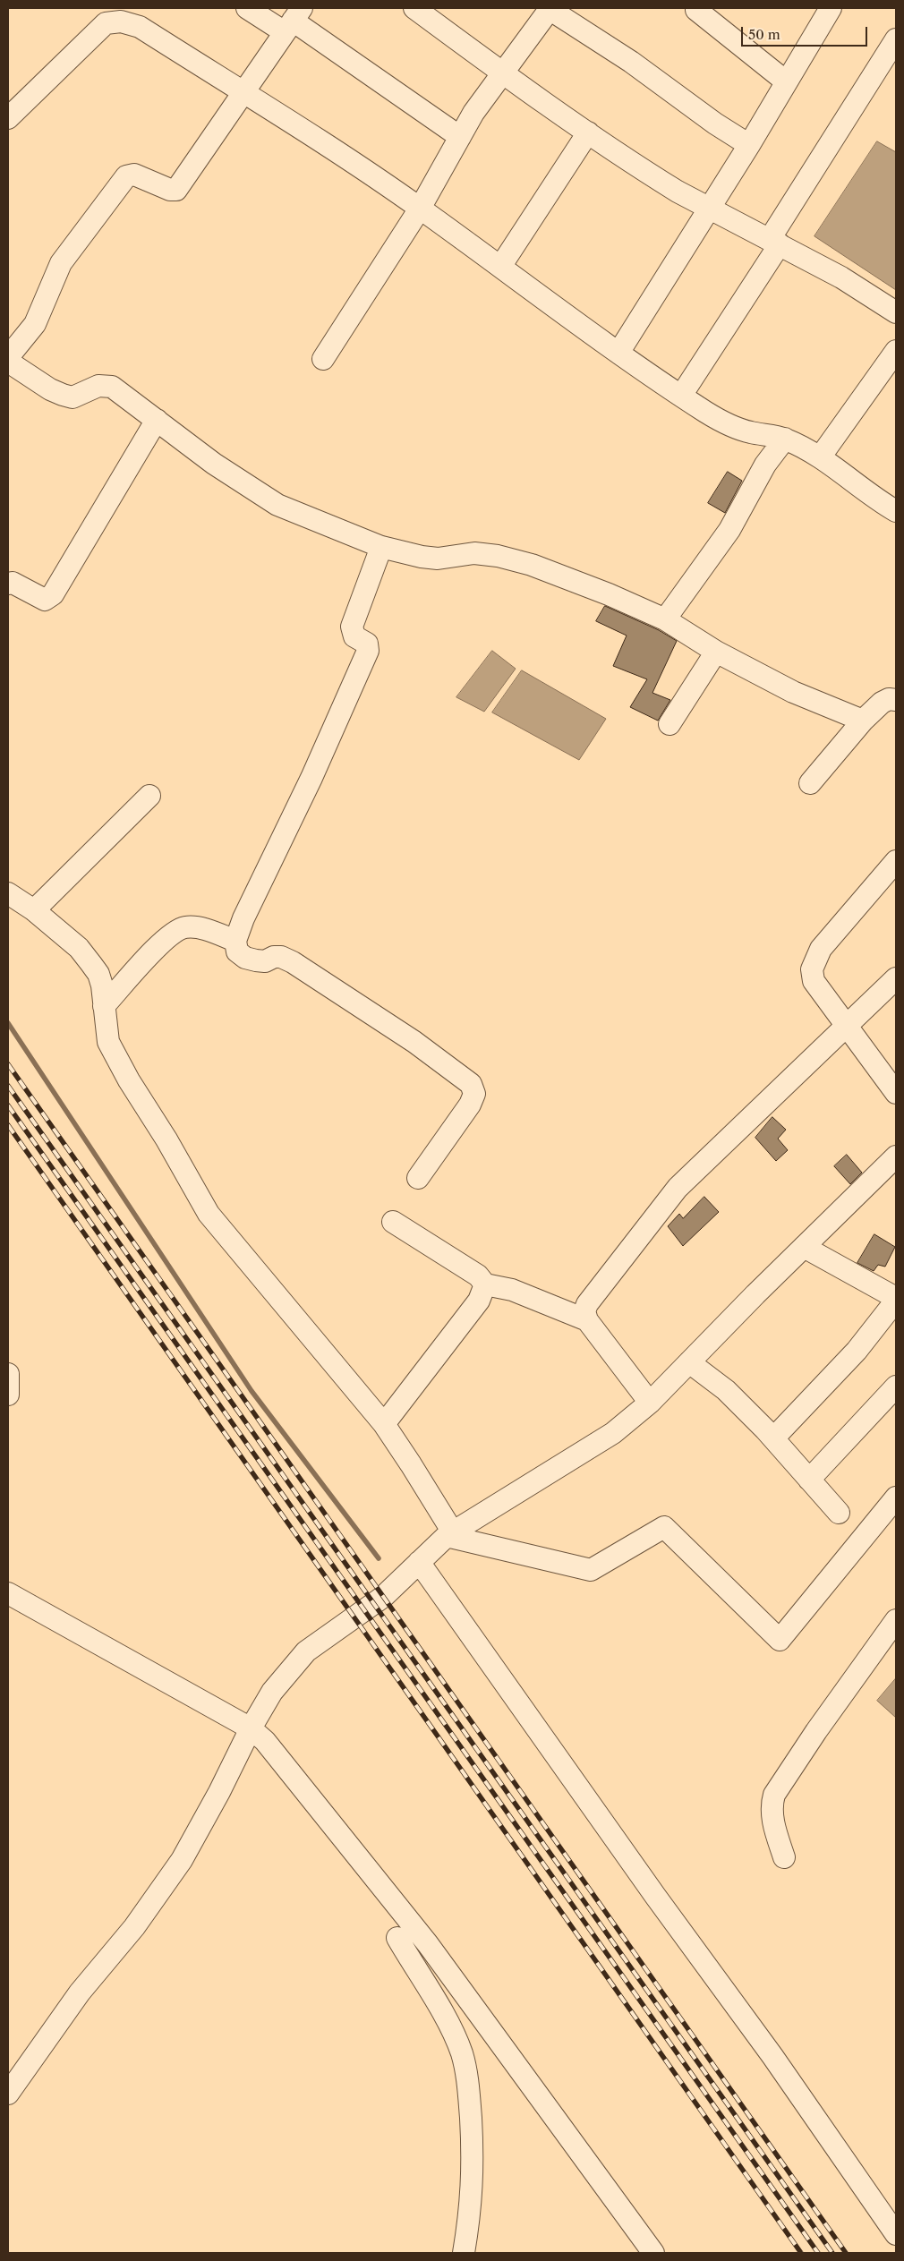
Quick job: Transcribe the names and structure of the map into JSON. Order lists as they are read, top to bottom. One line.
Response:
{"scale_bar":"50 m"}
